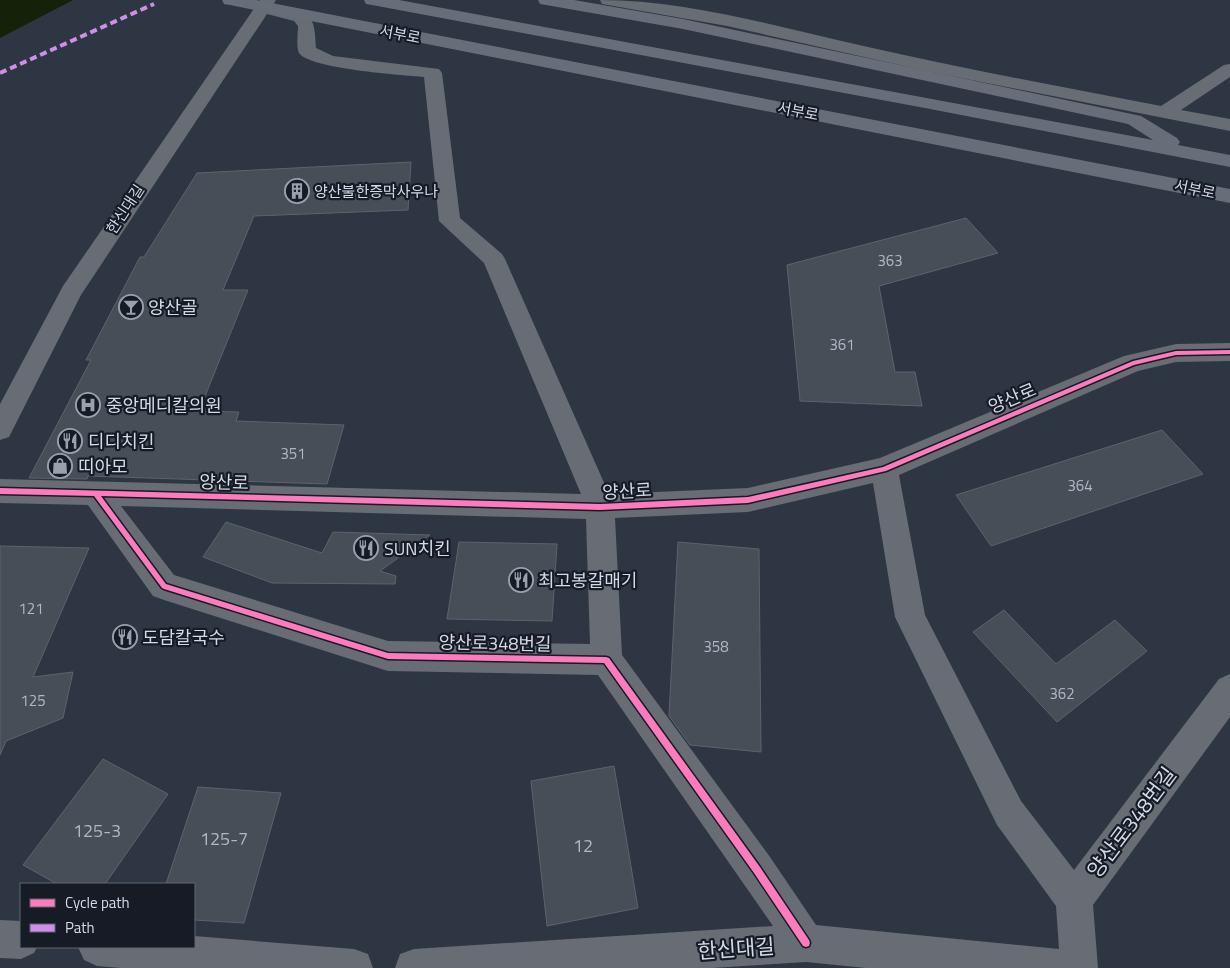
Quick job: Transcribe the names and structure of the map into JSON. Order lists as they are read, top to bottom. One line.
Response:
{"streets":{"main road":["서부로"],"street":["한신대길","양산로","양산로348번길"]},"crossings":[["양산로","양산로348번길"]],"places":{"building":["양산불한증막사우나"],"bar":["양산골"],"hospital":["중앙메디칼의원"],"restaurant":["디디치킨","SUN치킨","최고봉갈매기","도담칼국수"],"shop":["띠아모"]},"house_numbers":["363","361","351","364","121","358","362","125","125-3","125-7","12"],"legend":["Cycle path","Path"]}
